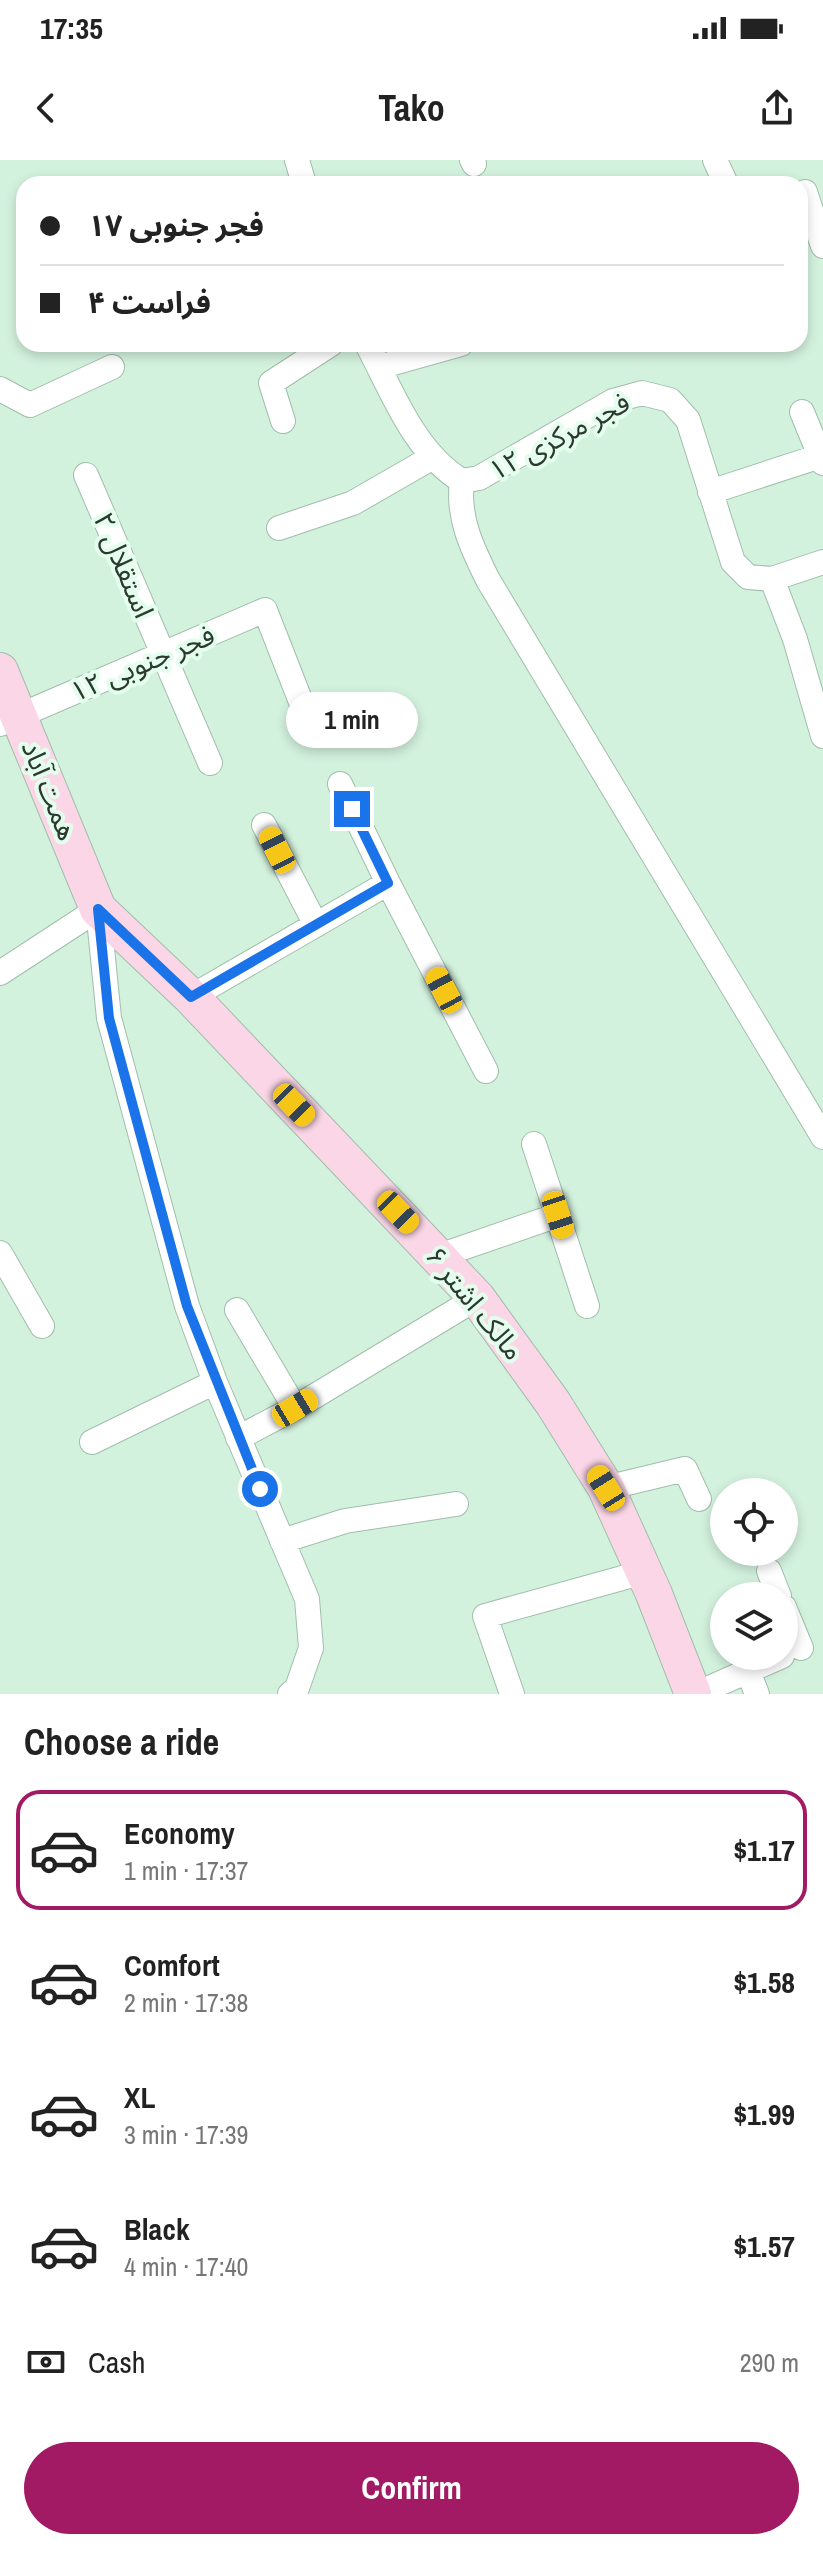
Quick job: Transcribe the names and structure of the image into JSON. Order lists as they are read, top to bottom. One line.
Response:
{"streets":{"main road":["همت آباد","مالک اشتر ۶"],"street":["فجر مرکزی ۱۲","استقلال ۲","فجر جنوبی ۱۲"]},"crossings":[["استقلال ۲","فجر جنوبی ۱۲"],["فجر جنوبی ۱۲","همت آباد"],["همت آباد","مالک اشتر ۶"]],"page":{"status":"17:35","header":"Tako","banner":["فجر جنوبی ۱۷","فراست ۴"],"bubble":"1 min","heading":"Choose a ride","list":[{"name":"Economy","note":"1 min · 17:37","value":"$1.17"},{"name":"Comfort","note":"2 min · 17:38","value":"$1.58"},{"name":"XL","note":"3 min · 17:39","value":"$1.99"},{"name":"Black","note":"4 min · 17:40","value":"$1.57"}],"pay":["Cash","290 m"],"buttons":"Confirm"}}
